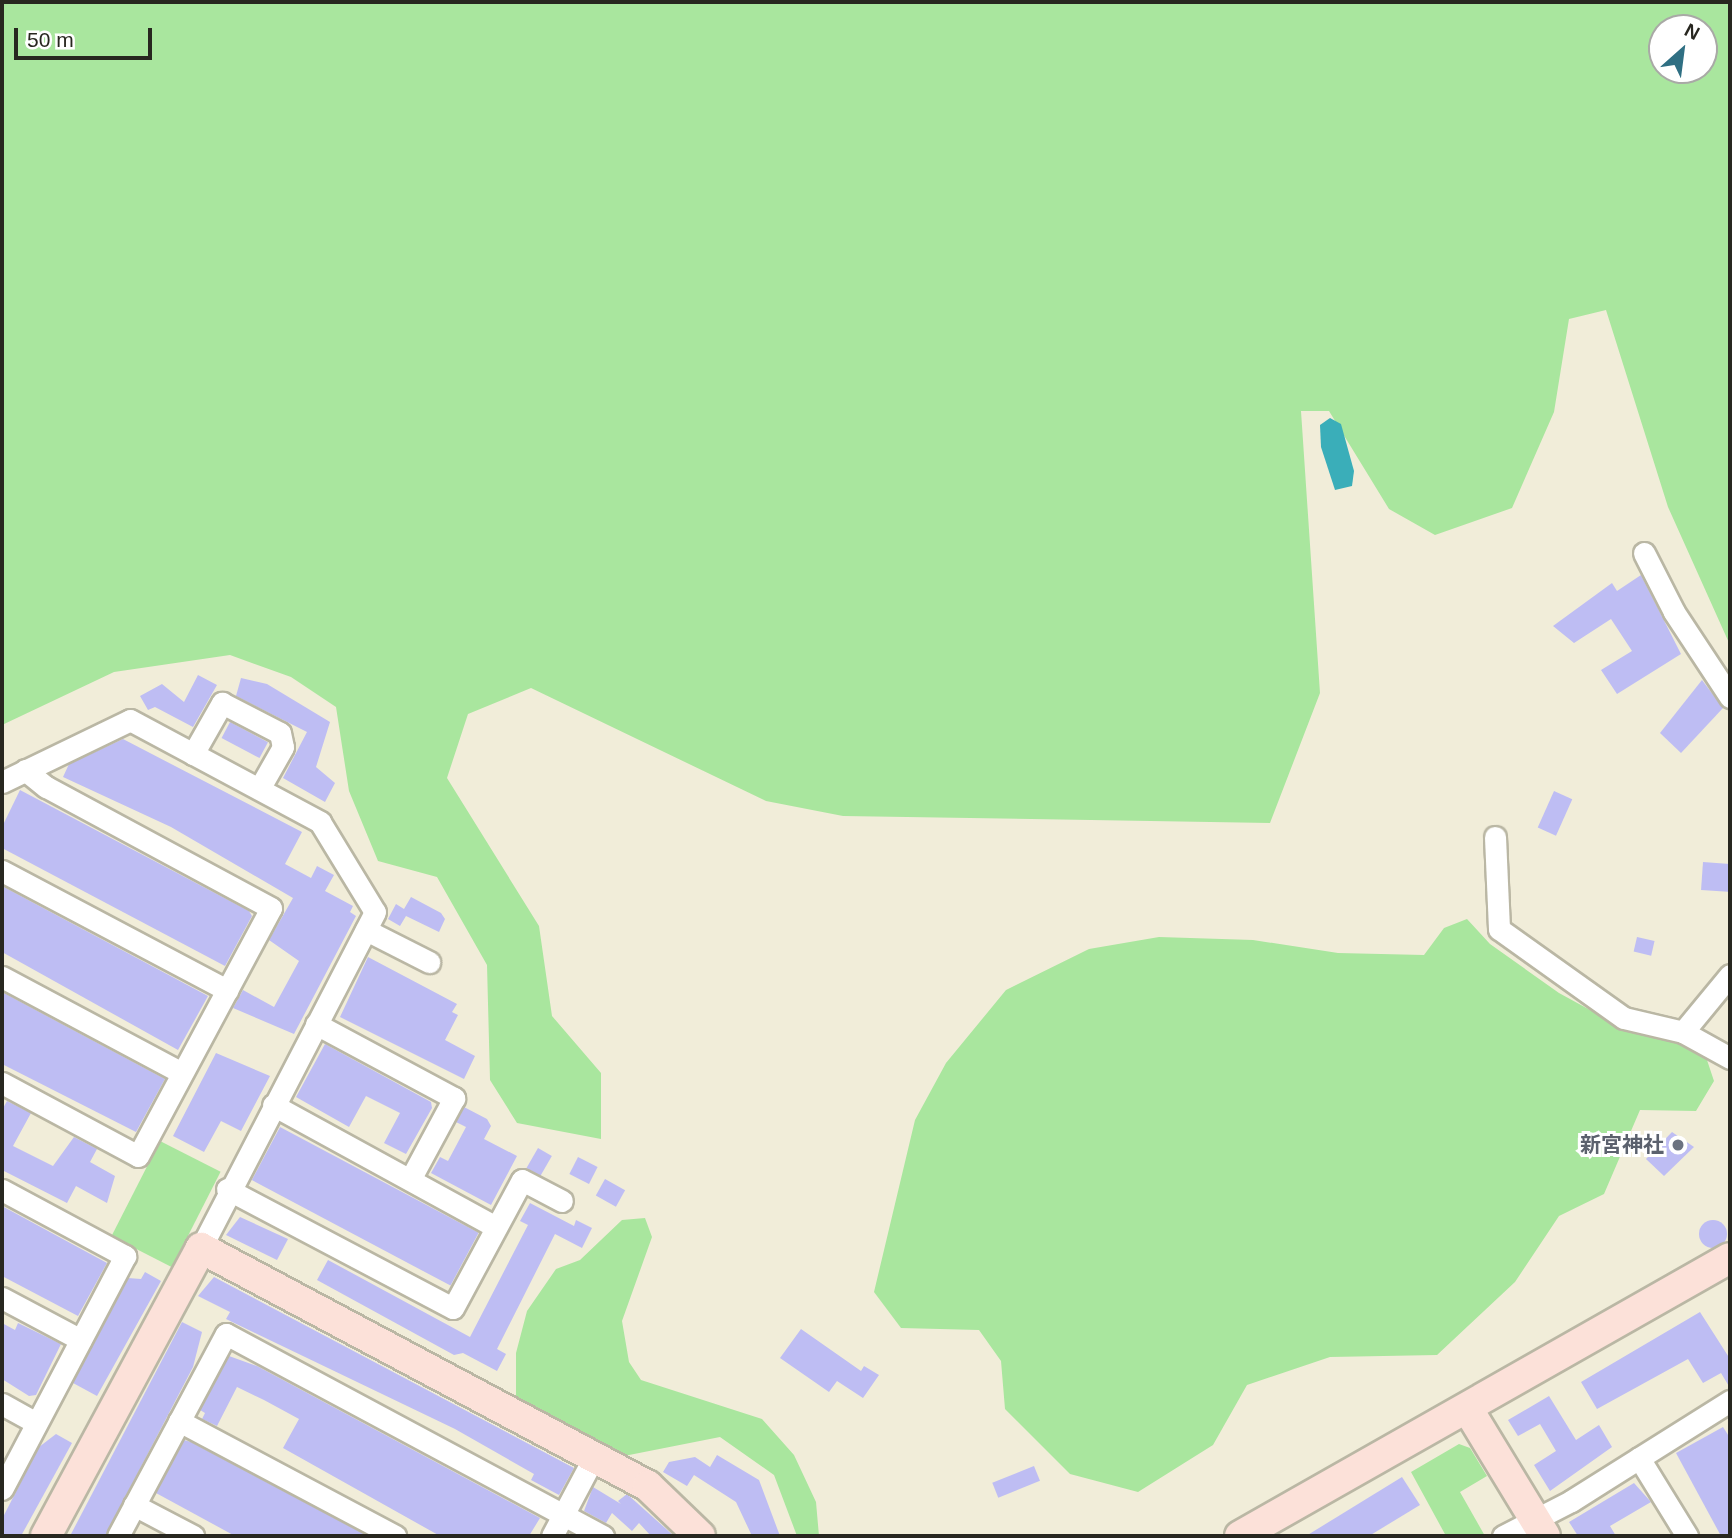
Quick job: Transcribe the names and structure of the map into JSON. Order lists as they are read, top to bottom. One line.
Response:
{"places":["新宮神社"],"scale_bar":"50 m","north":"top right"}
